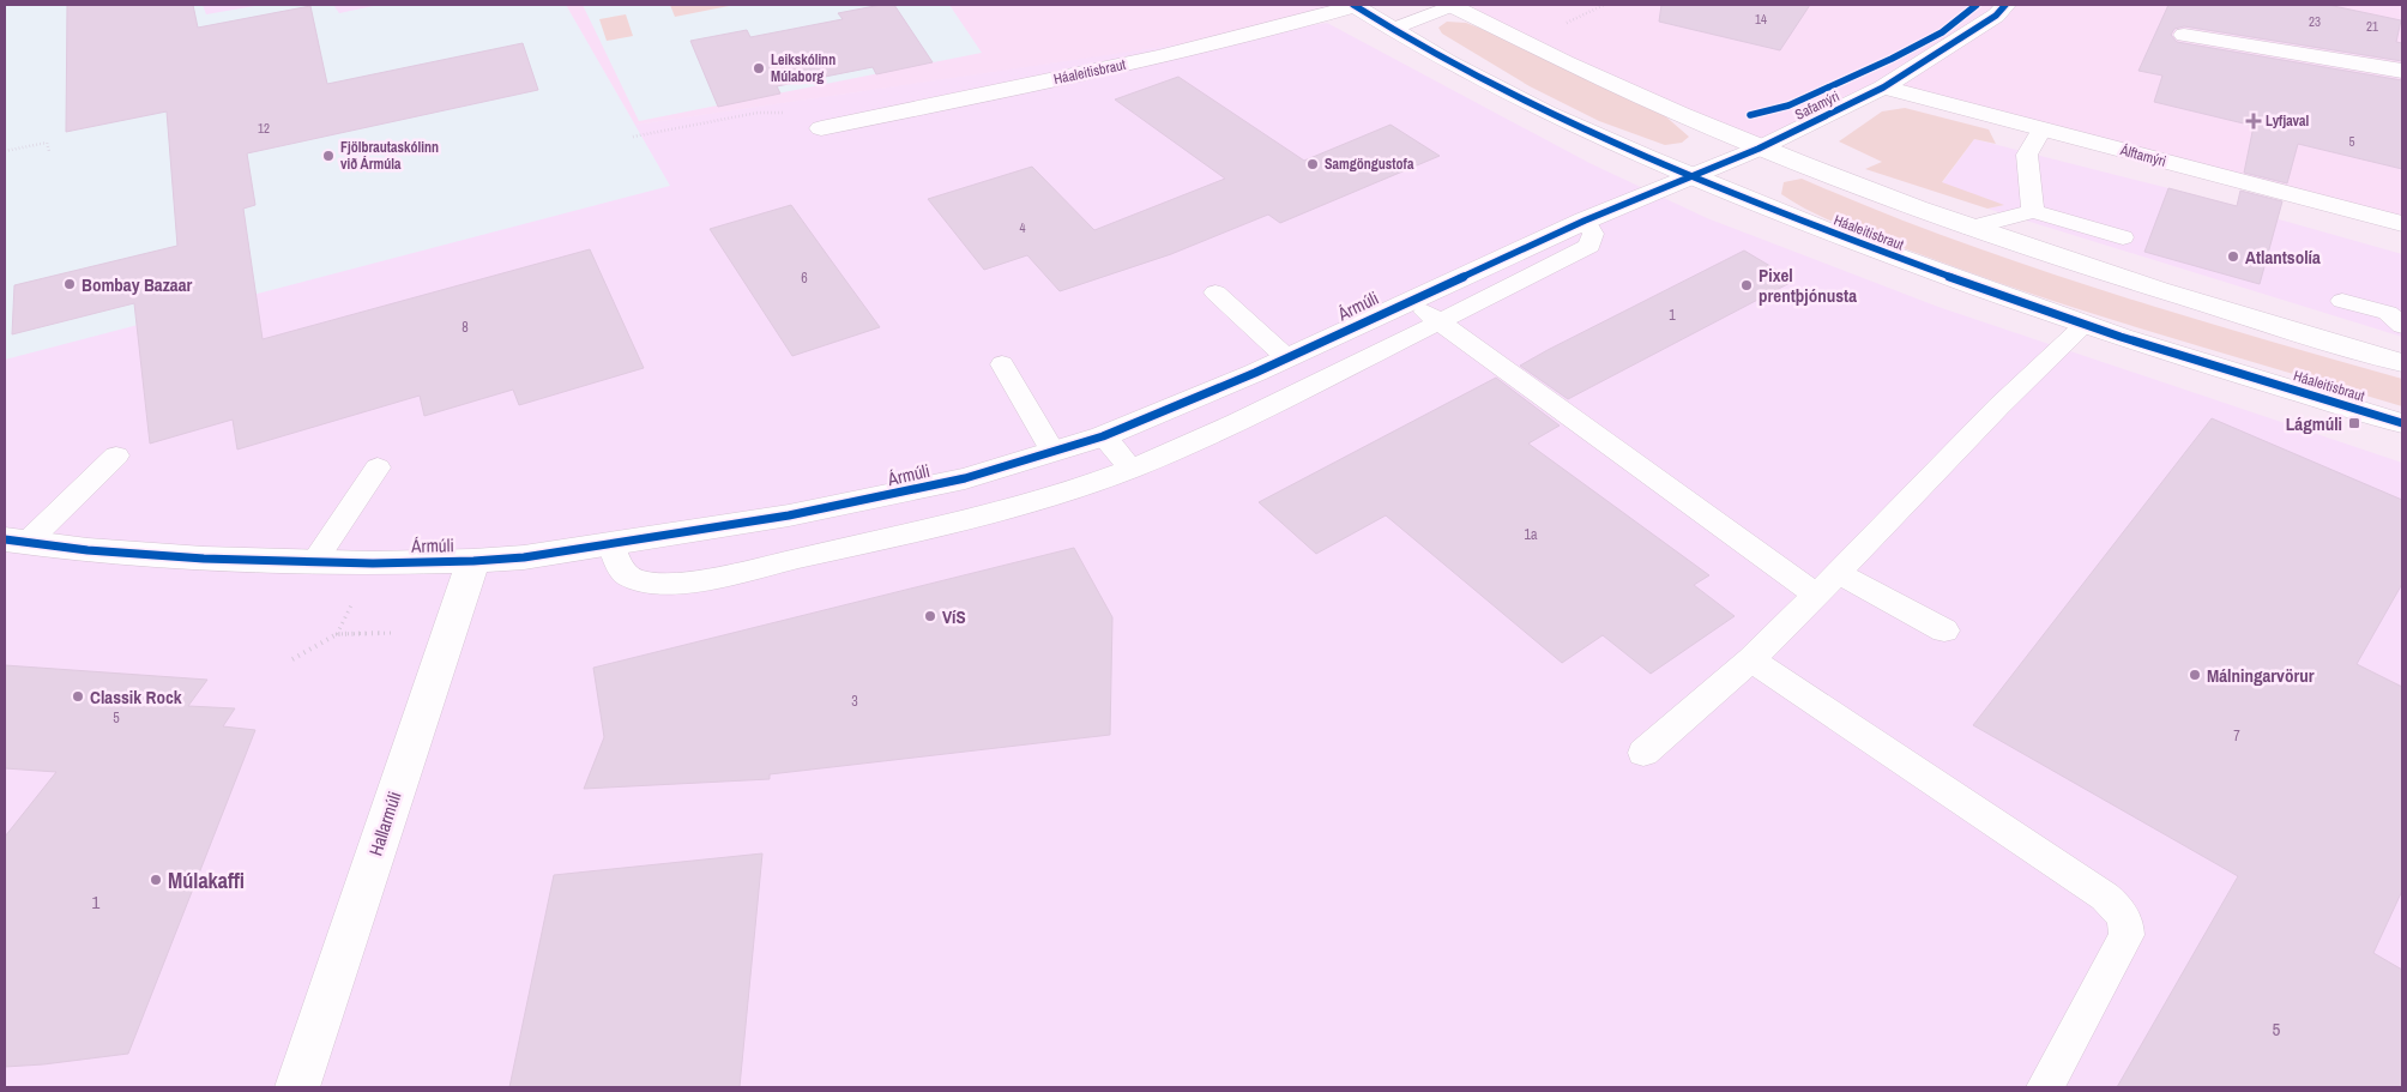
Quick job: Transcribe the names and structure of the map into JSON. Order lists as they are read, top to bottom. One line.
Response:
{"streets":{"street":["Háaleitisbraut","Safamýri","Álftamýri","Ármúli","Hallarmúli"]},"crossings":[["Háaleitisbraut","Ármúli"],["Safamýri","Álftamýri"],["Safamýri","Ármúli"],["Ármúli","Hallarmúli"]],"places":{"other":["Leikskólinn Múlaborg","Fjölbrautaskólinn við Ármúla","Samgöngustofa","Atlantsolía","Bombay Bazaar","Pixel prentþjónusta","VíS","Málningarvörur","Classik Rock","Múlakaffi"],"health":["Lyfjaval"],"transit":["Lágmúli"]},"house_numbers":["14","23","21","12","5","4","6","1","8","1a","3","5","7","1","5"]}
